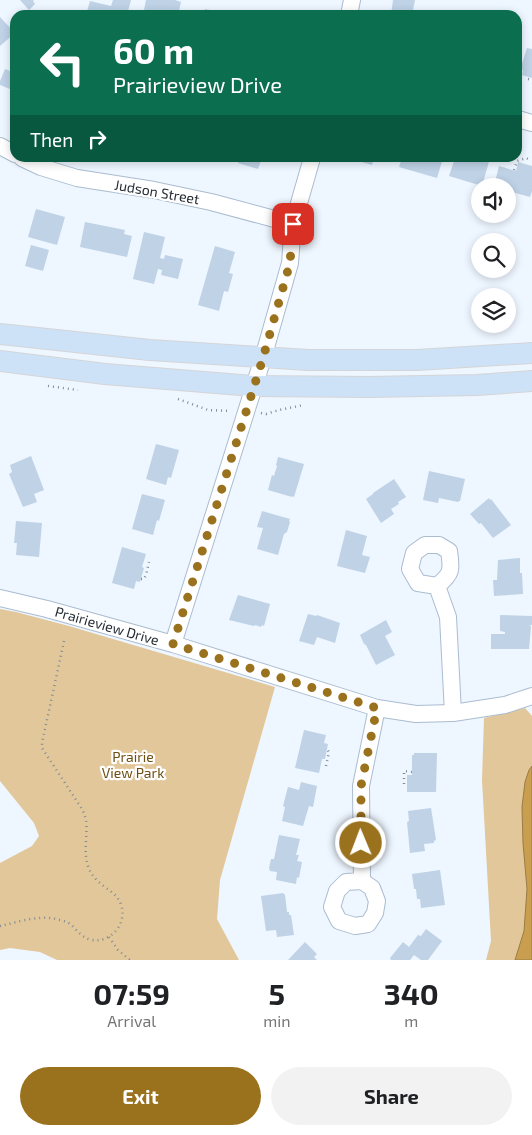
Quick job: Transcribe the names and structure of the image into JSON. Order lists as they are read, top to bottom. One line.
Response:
{"streets":{"street":["Judson Street","Prairieview Drive"]},"parks":["Prairie View Park"],"page":{"turn":["60 m","Prairieview Drive"],"then":"Then","eta":["07:59","Arrival","5","min","340","m"],"buttons":["Exit","Share"]}}
